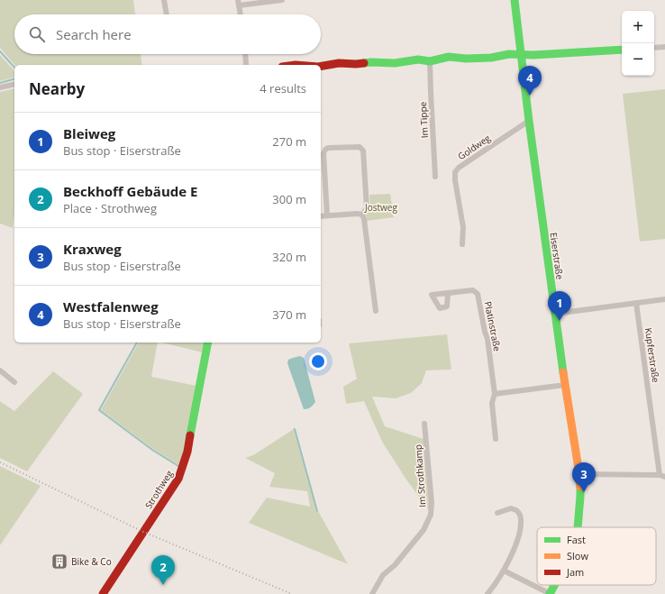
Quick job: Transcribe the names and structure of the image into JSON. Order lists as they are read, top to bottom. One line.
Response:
{"streets":{"street":["Im Tippe","Goldweg","Eiserstraße","Platinstraße","Kupferstraße","Im Strothkamp","Strothweg"]},"crossings":[["Goldweg","Eiserstraße"]],"parks":["Jostweg"],"places":{"building":["Bike & Co"]},"legend":["Fast","Slow","Jam"],"page":{"map_buttons":["+","−"],"search":"Search here","heading":["Nearby","4 results"],"pins":["4","1","3","2"],"list":[{"mark":"1","name":"Bleiweg","note":"Bus stop · Eiserstraße","value":"270 m"},{"mark":"2","name":"Beckhoff Gebäude E","note":"Place · Strothweg","value":"300 m"},{"mark":"3","name":"Kraxweg","note":"Bus stop · Eiserstraße","value":"320 m"},{"mark":"4","name":"Westfalenweg","note":"Bus stop · Eiserstraße","value":"370 m"}]}}
